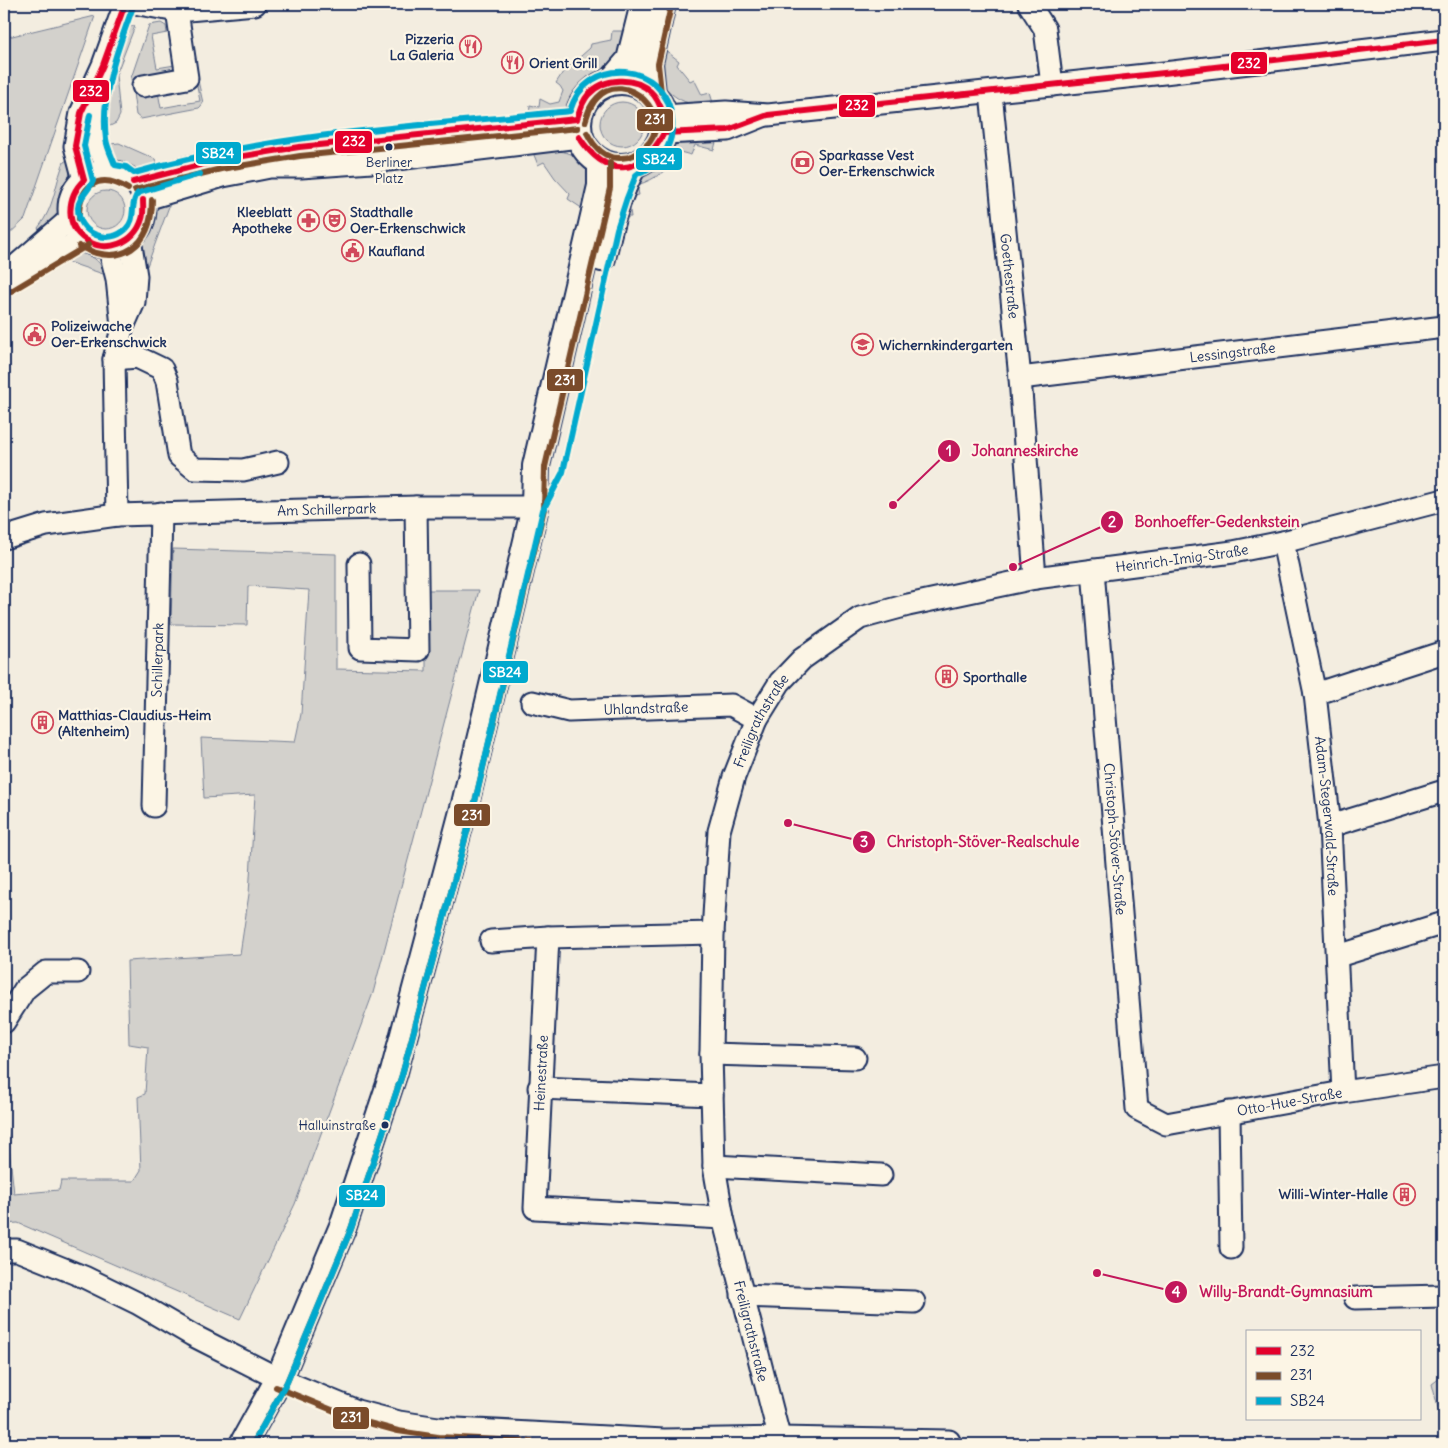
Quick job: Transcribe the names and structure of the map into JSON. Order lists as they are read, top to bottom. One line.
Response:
{"streets":{"street":["Goethestraße","Lessingstraße","Am Schillerpark","Heinrich-Imig-Straße","Schillerpark","Uhlandstraße","Freiligrathstraße","Adam-Stegerwald-Straße","Christoph-Stöver-Straße","Heinestraße","Otto-Hue-Straße"]},"crossings":[["Goethestraße","Lessingstraße"],["Goethestraße","Freiligrathstraße"],["Am Schillerpark","Schillerpark"],["Heinrich-Imig-Straße","Freiligrathstraße"],["Heinrich-Imig-Straße","Adam-Stegerwald-Straße"],["Heinrich-Imig-Straße","Christoph-Stöver-Straße"],["Uhlandstraße","Freiligrathstraße"],["Freiligrathstraße","Christoph-Stöver-Straße"],["Freiligrathstraße","Heinestraße"],["Adam-Stegerwald-Straße","Otto-Hue-Straße"],["Christoph-Stöver-Straße","Otto-Hue-Straße"]],"places":{"restaurant":["Pizzeria La Galeria","Orient Grill"],"other":["Berliner Platz","Johanneskirche","Bonhoeffer-Gedenkstein","Christoph-Stöver-Realschule","Halluinstraße","Willy-Brandt-Gymnasium"],"bank":["Sparkasse Vest Oer-Erkenschwick"],"pharmacy":["Kleeblatt Apotheke"],"theatre":["Stadthalle Oer-Erkenschwick"],"public building":["Kaufland","Polizeiwache Oer-Erkenschwick"],"school or university":["Wichernkindergarten"],"building":["Sporthalle","Matthias-Claudius-Heim (Altenheim)","Willi-Winter-Halle"]},"lines":["transit line 232","transit line 231","transit line SB24"],"legend":["232","231","SB24"]}
